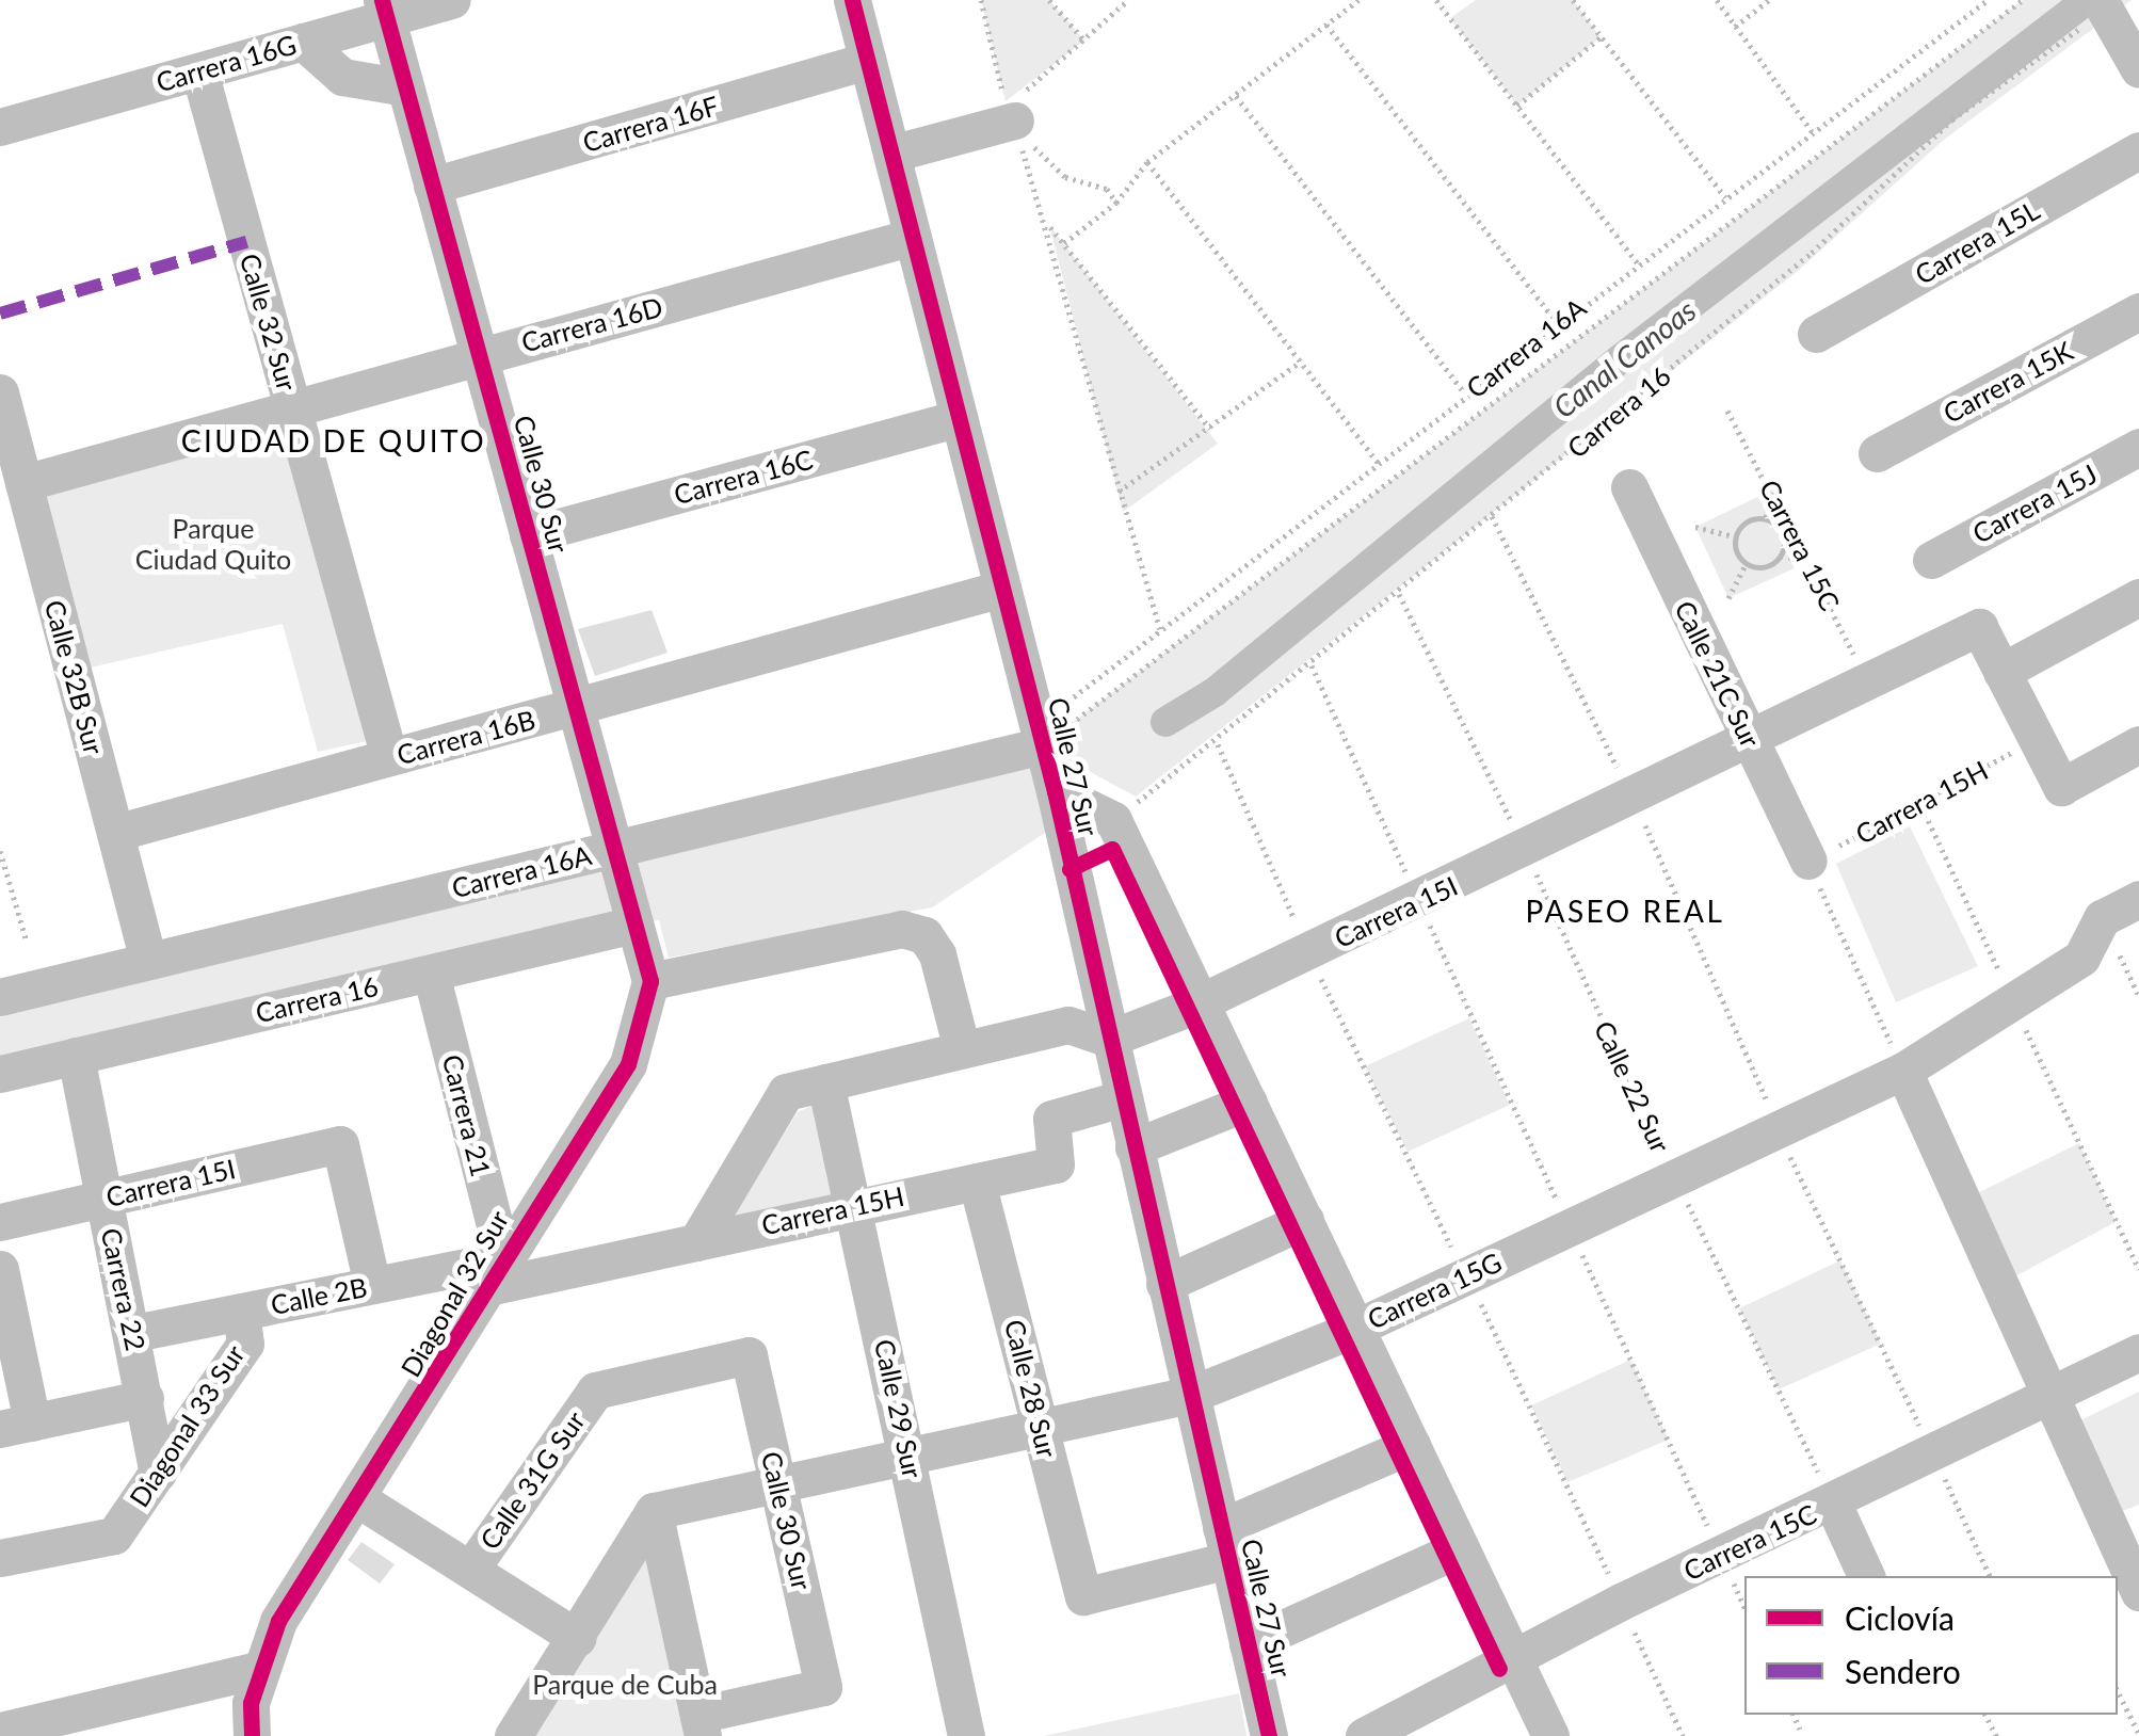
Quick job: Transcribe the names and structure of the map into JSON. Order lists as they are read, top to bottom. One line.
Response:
{"streets":{"street":["Carrera 16G","Carrera 16F","Carrera 15L","Calle 32 Sur","Carrera 16D","Carrera 16A","Carrera 15K","Carrera 16","Carrera 16C","Calle 30 Sur","Carrera 15J","Carrera 15C","Calle 21C Sur","Calle 32B Sur","Carrera 16B","Calle 27 Sur","Carrera 15H","Carrera 15I","Carrera 21","Carrera 22","Carrera 15G","Diagonal 32 Sur","Calle 2B","Calle 28 Sur","Calle 29 Sur","Diagonal 33 Sur","Calle 31G Sur"],"path":["Calle 22 Sur"]},"crossings":[["Carrera 16G","Calle 32 Sur"],["Carrera 16G","Calle 30 Sur"],["Carrera 16F","Calle 30 Sur"],["Carrera 16F","Calle 27 Sur"],["Calle 32 Sur","Carrera 16D"],["Calle 32 Sur","Carrera 16B"],["Carrera 16D","Calle 30 Sur"],["Carrera 16D","Calle 32B Sur"],["Carrera 16D","Calle 27 Sur"],["Carrera 16A","Calle 30 Sur"],["Carrera 16A","Calle 32B Sur"],["Carrera 16A","Calle 27 Sur"],["Carrera 16","Calle 30 Sur"],["Carrera 16","Calle 22 Sur"],["Carrera 16","Carrera 21"],["Carrera 16","Carrera 22"],["Carrera 16C","Calle 30 Sur"],["Carrera 16C","Calle 27 Sur"],["Calle 30 Sur","Carrera 16B"],["Calle 30 Sur","Carrera 15G"],["Calle 30 Sur","Diagonal 32 Sur"],["Calle 30 Sur","Calle 31G Sur"],["Carrera 15C","Carrera 15I"],["Carrera 15C","Calle 22 Sur"],["Calle 21C Sur","Carrera 15H"],["Calle 21C Sur","Carrera 15I"],["Calle 32B Sur","Carrera 16B"],["Carrera 16B","Calle 27 Sur"],["Calle 27 Sur","Carrera 15H"],["Calle 27 Sur","Carrera 15I"],["Calle 27 Sur","Carrera 15G"],["Calle 27 Sur","Calle 28 Sur"],["Carrera 15H","Carrera 21"],["Carrera 15H","Diagonal 32 Sur"],["Carrera 15H","Calle 2B"],["Carrera 15H","Calle 28 Sur"],["Carrera 15H","Calle 29 Sur"],["Carrera 15I","Calle 22 Sur"],["Carrera 15I","Carrera 22"],["Carrera 15I","Calle 2B"],["Calle 22 Sur","Carrera 15G"],["Carrera 21","Diagonal 32 Sur"],["Carrera 21","Calle 2B"],["Carrera 22","Calle 2B"],["Carrera 22","Diagonal 33 Sur"],["Carrera 15G","Calle 28 Sur"],["Carrera 15G","Calle 29 Sur"],["Diagonal 32 Sur","Calle 2B"],["Calle 2B","Diagonal 33 Sur"]],"districts":["CIUDAD DE QUITO","PASEO REAL"],"water":["Canal Canoas"],"parks":["Parque Ciudad Quito","Parque de Cuba"],"legend":["Ciclovía","Sendero"]}
